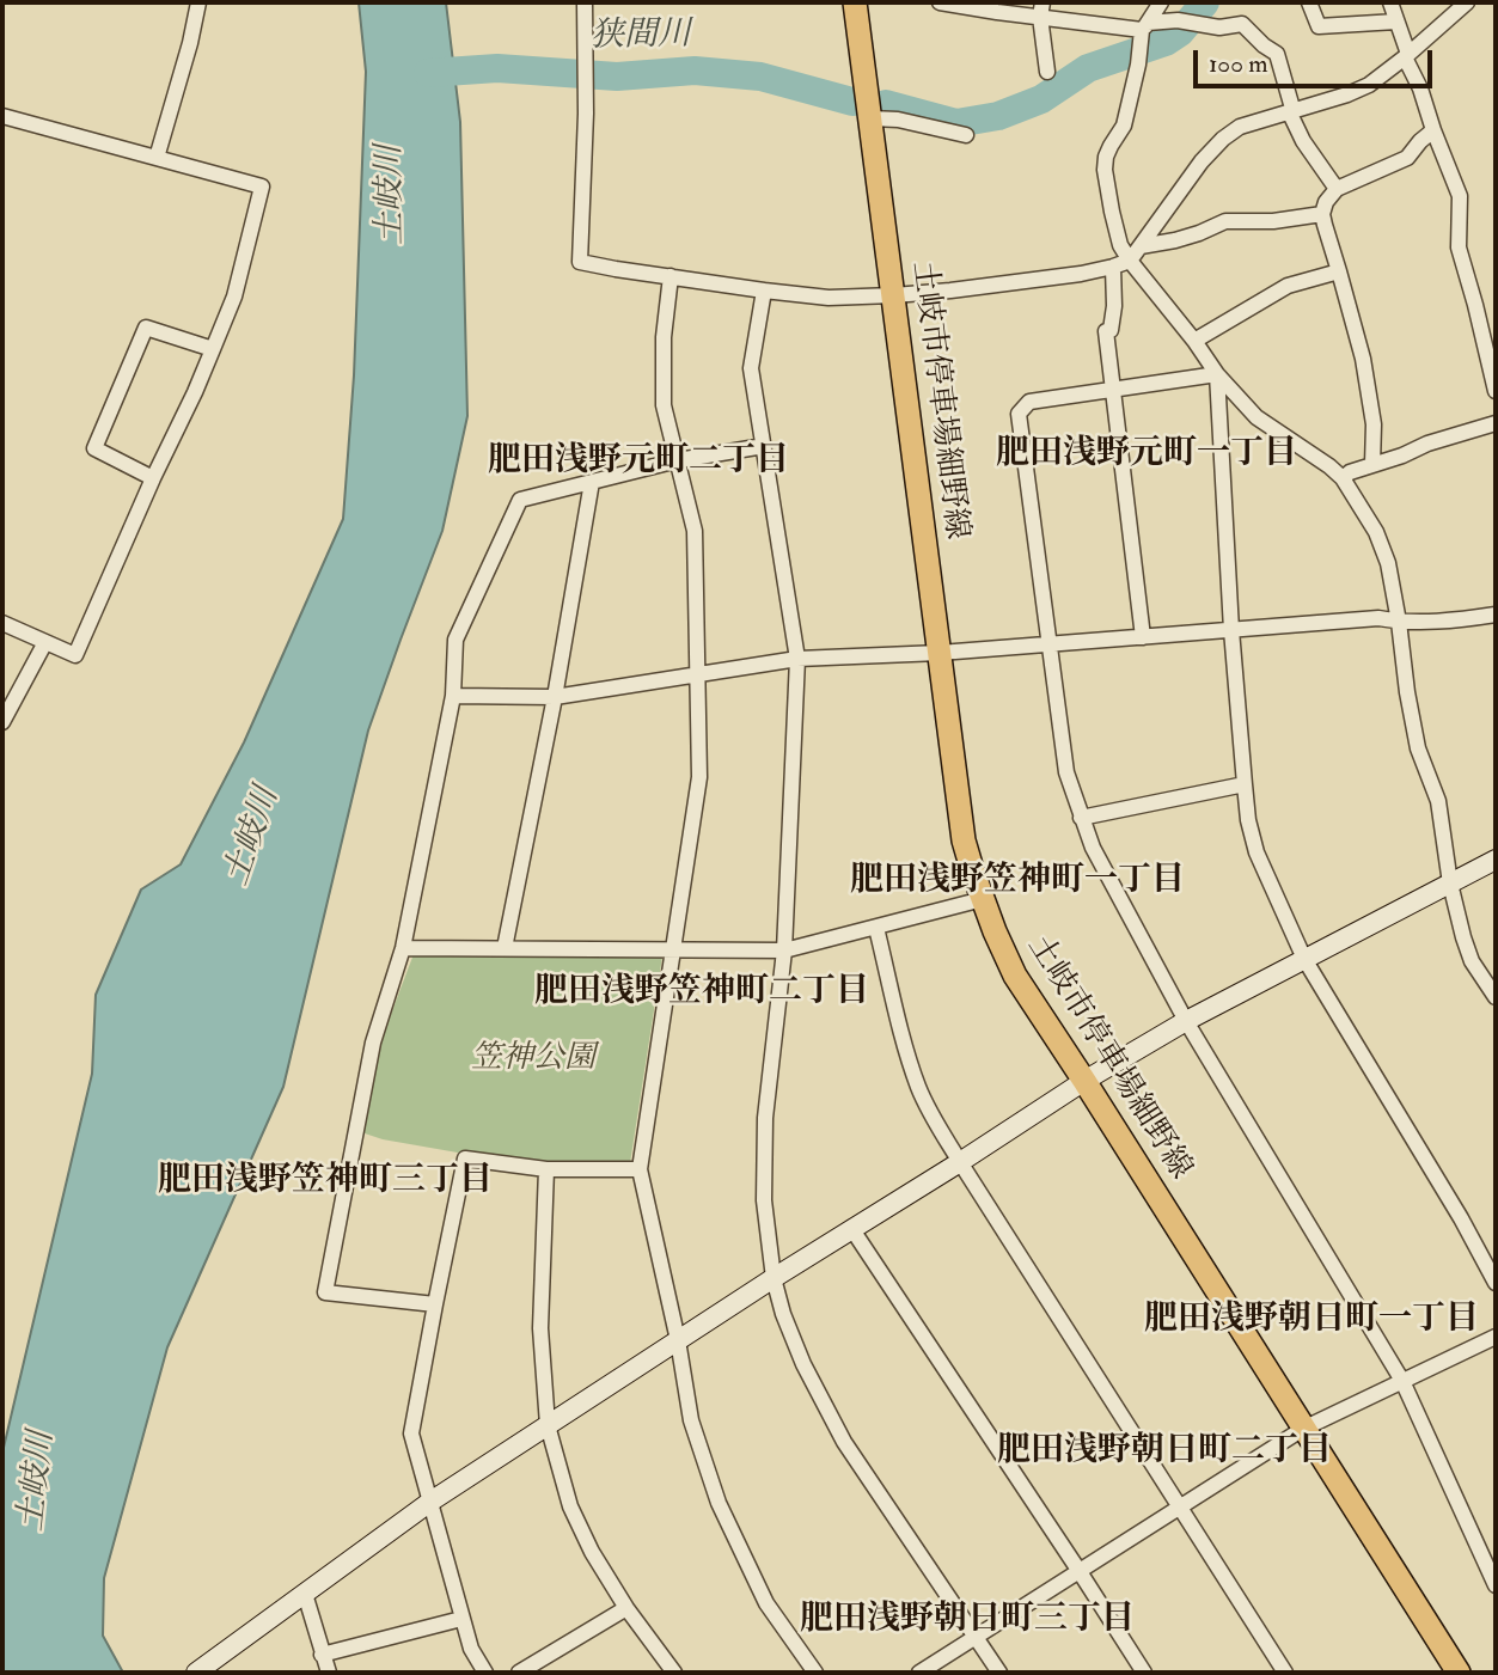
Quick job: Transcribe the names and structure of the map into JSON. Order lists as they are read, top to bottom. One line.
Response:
{"streets":{"main road":["土岐市停車場細野線"]},"districts":["肥田浅野元町一丁目","肥田浅野元町二丁目","肥田浅野笠神町一丁目","肥田浅野笠神町二丁目","肥田浅野笠神町三丁目","肥田浅野朝日町一丁目","肥田浅野朝日町二丁目","肥田浅野朝日町三丁目"],"water":["狭間川","土岐川"],"parks":["笠神公園"],"scale_bar":"100 m"}
